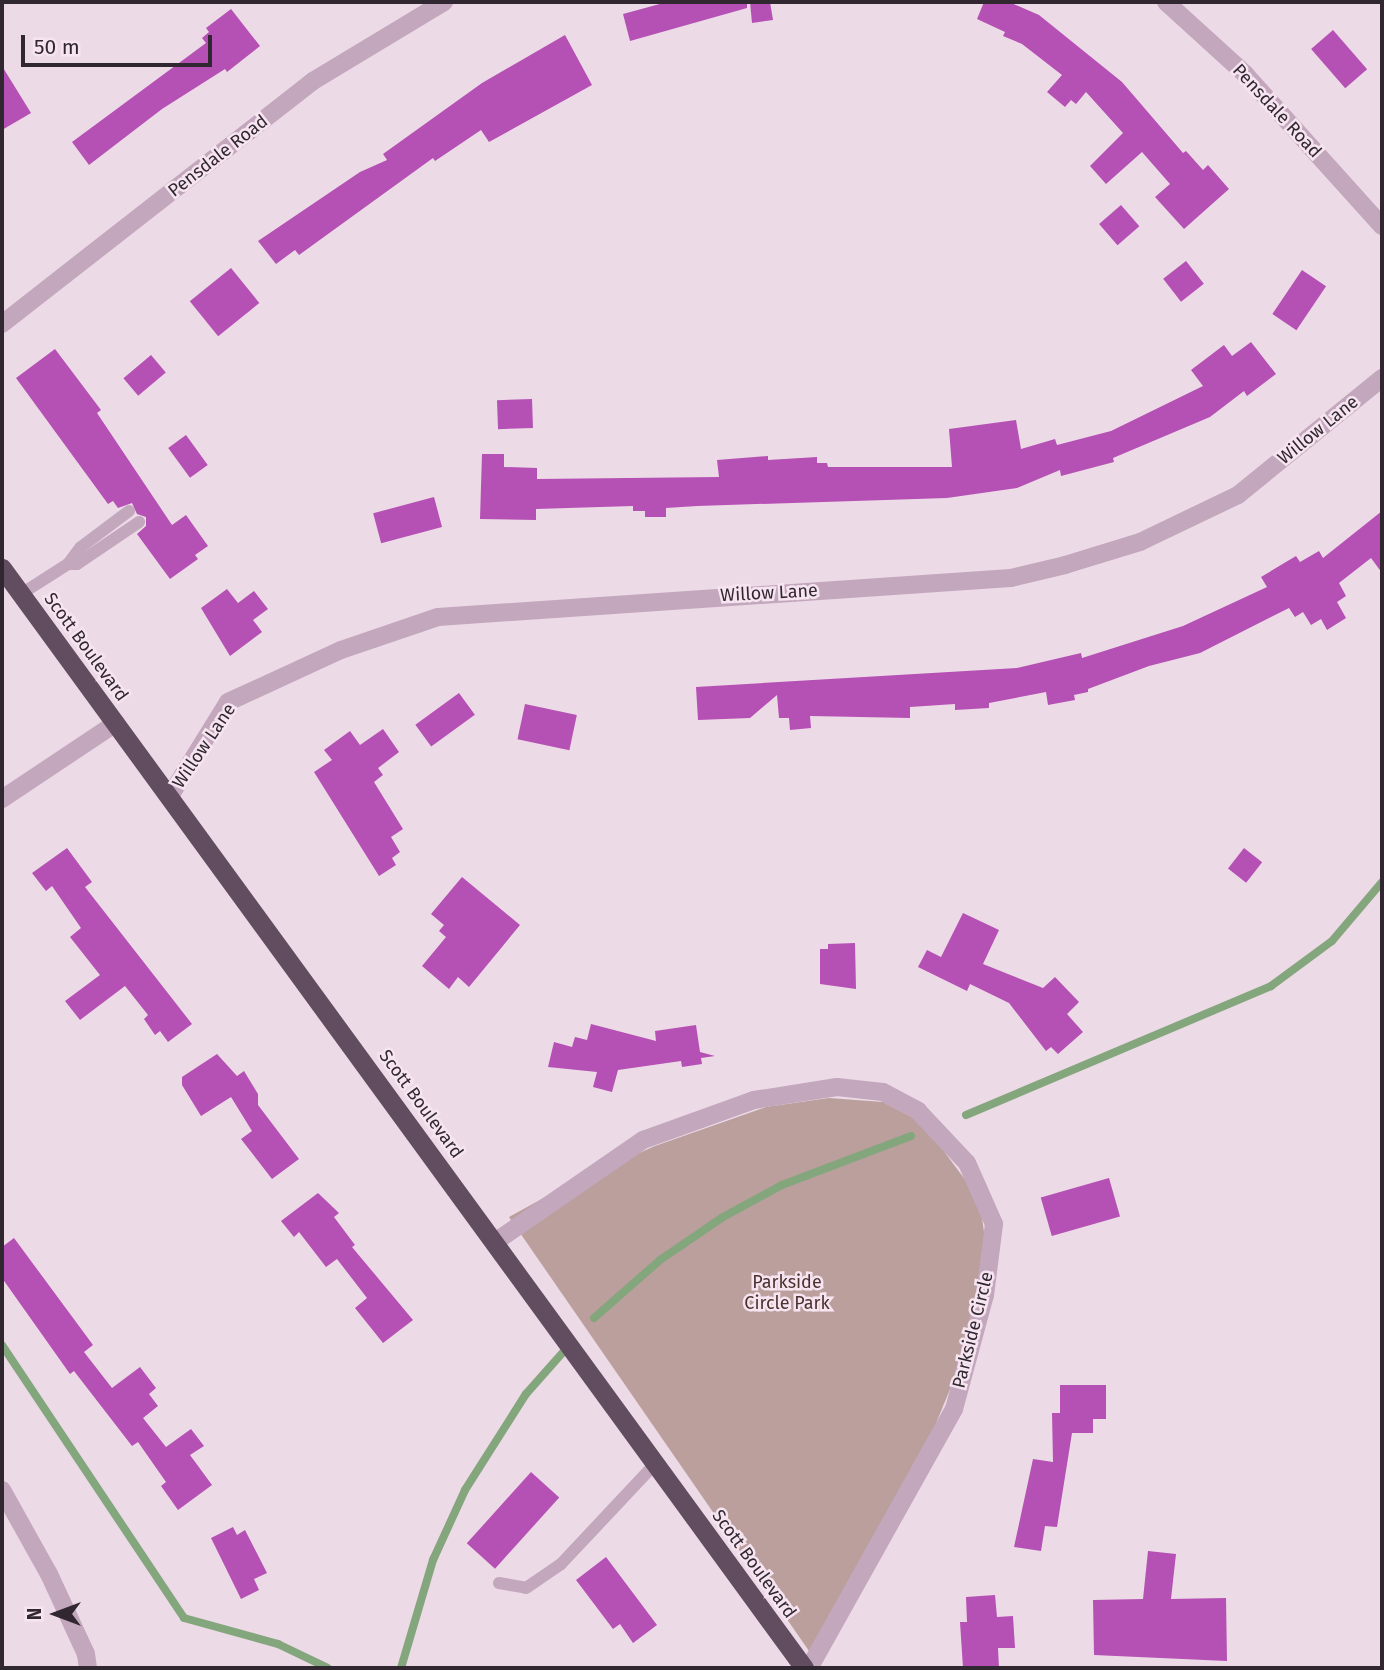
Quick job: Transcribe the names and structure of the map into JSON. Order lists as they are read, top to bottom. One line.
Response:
{"streets":{"highway":["Scott Boulevard"],"street":["Pensdale Road","Willow Lane","Parkside Circle"]},"crossings":[["Willow Lane","Scott Boulevard"],["Scott Boulevard","Parkside Circle"]],"parks":["Parkside Circle Park"],"scale_bar":"50 m","north":"left"}
